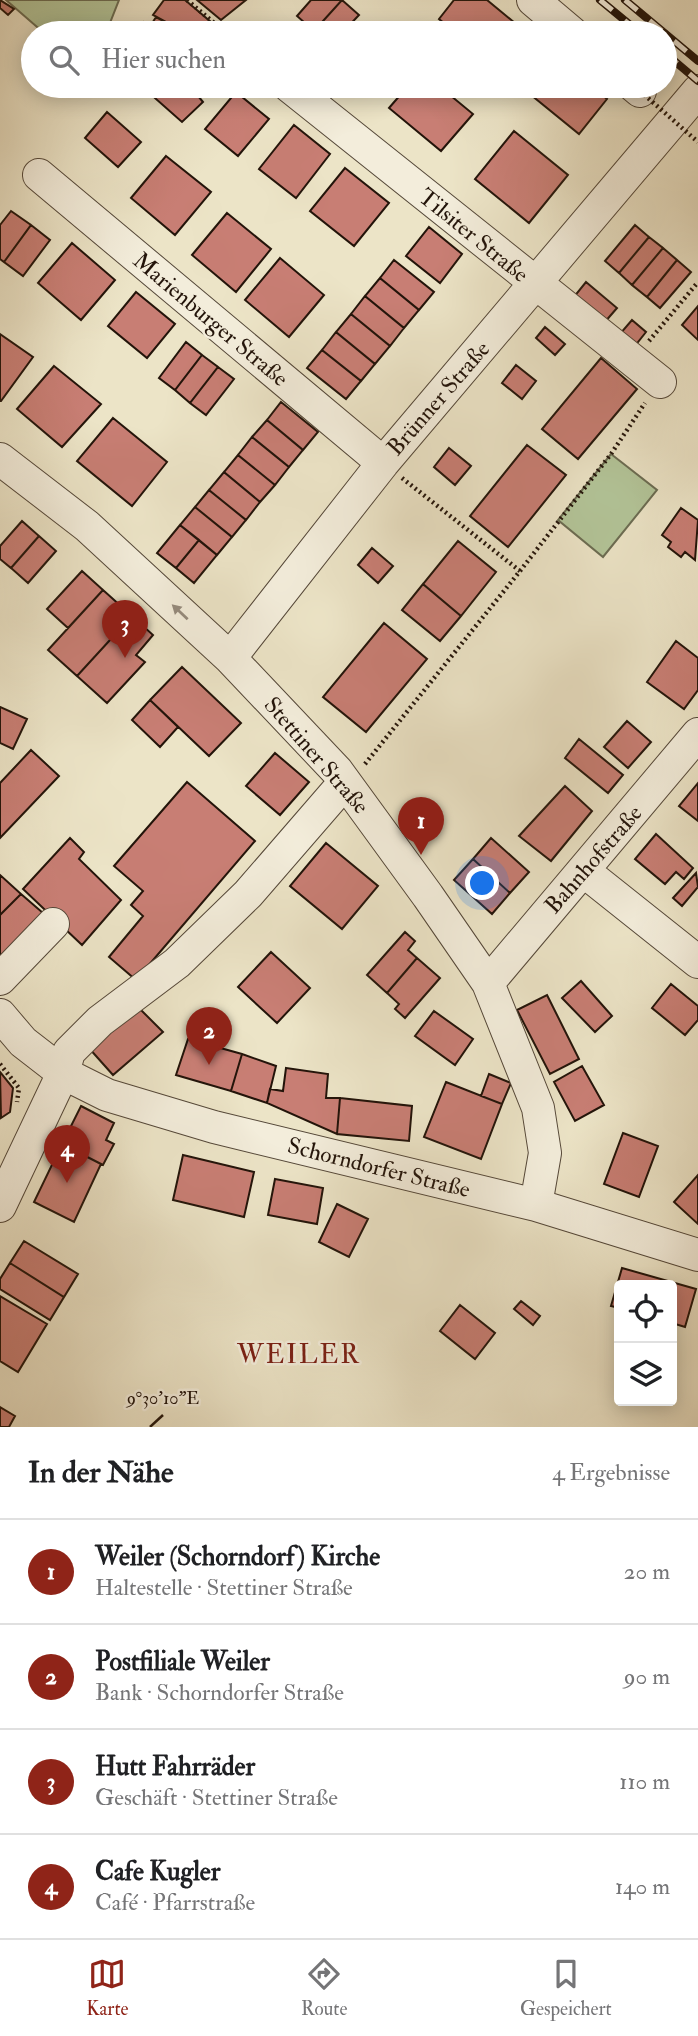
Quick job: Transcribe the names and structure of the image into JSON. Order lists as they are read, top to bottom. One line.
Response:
{"streets":{"street":["Tilsiter Straße","Marienburger Straße","Brünner Straße","Stettiner Straße","Bahnhofstraße","Schorndorfer Straße"]},"crossings":[["Tilsiter Straße","Brünner Straße"],["Marienburger Straße","Brünner Straße"],["Brünner Straße","Stettiner Straße"],["Stettiner Straße","Bahnhofstraße"],["Stettiner Straße","Schorndorfer Straße"]],"districts":["WEILER"],"page":{"search":"Hier suchen","pins":["3","1","2","4"],"heading":["In der Nähe","4 Ergebnisse"],"list":[{"mark":"1","name":"Weiler (Schorndorf) Kirche","note":"Haltestelle · Stettiner Straße","value":"20 m"},{"mark":"2","name":"Postfiliale Weiler","note":"Bank · Schorndorfer Straße","value":"90 m"},{"mark":"3","name":"Hutt Fahrräder","note":"Geschäft · Stettiner Straße","value":"110 m"},{"mark":"4","name":"Cafe Kugler","note":"Café · Pfarrstraße","value":"140 m"}],"nav":["Karte","Route","Gespeichert"]},"coordinates":["9°30'10\"E"]}
